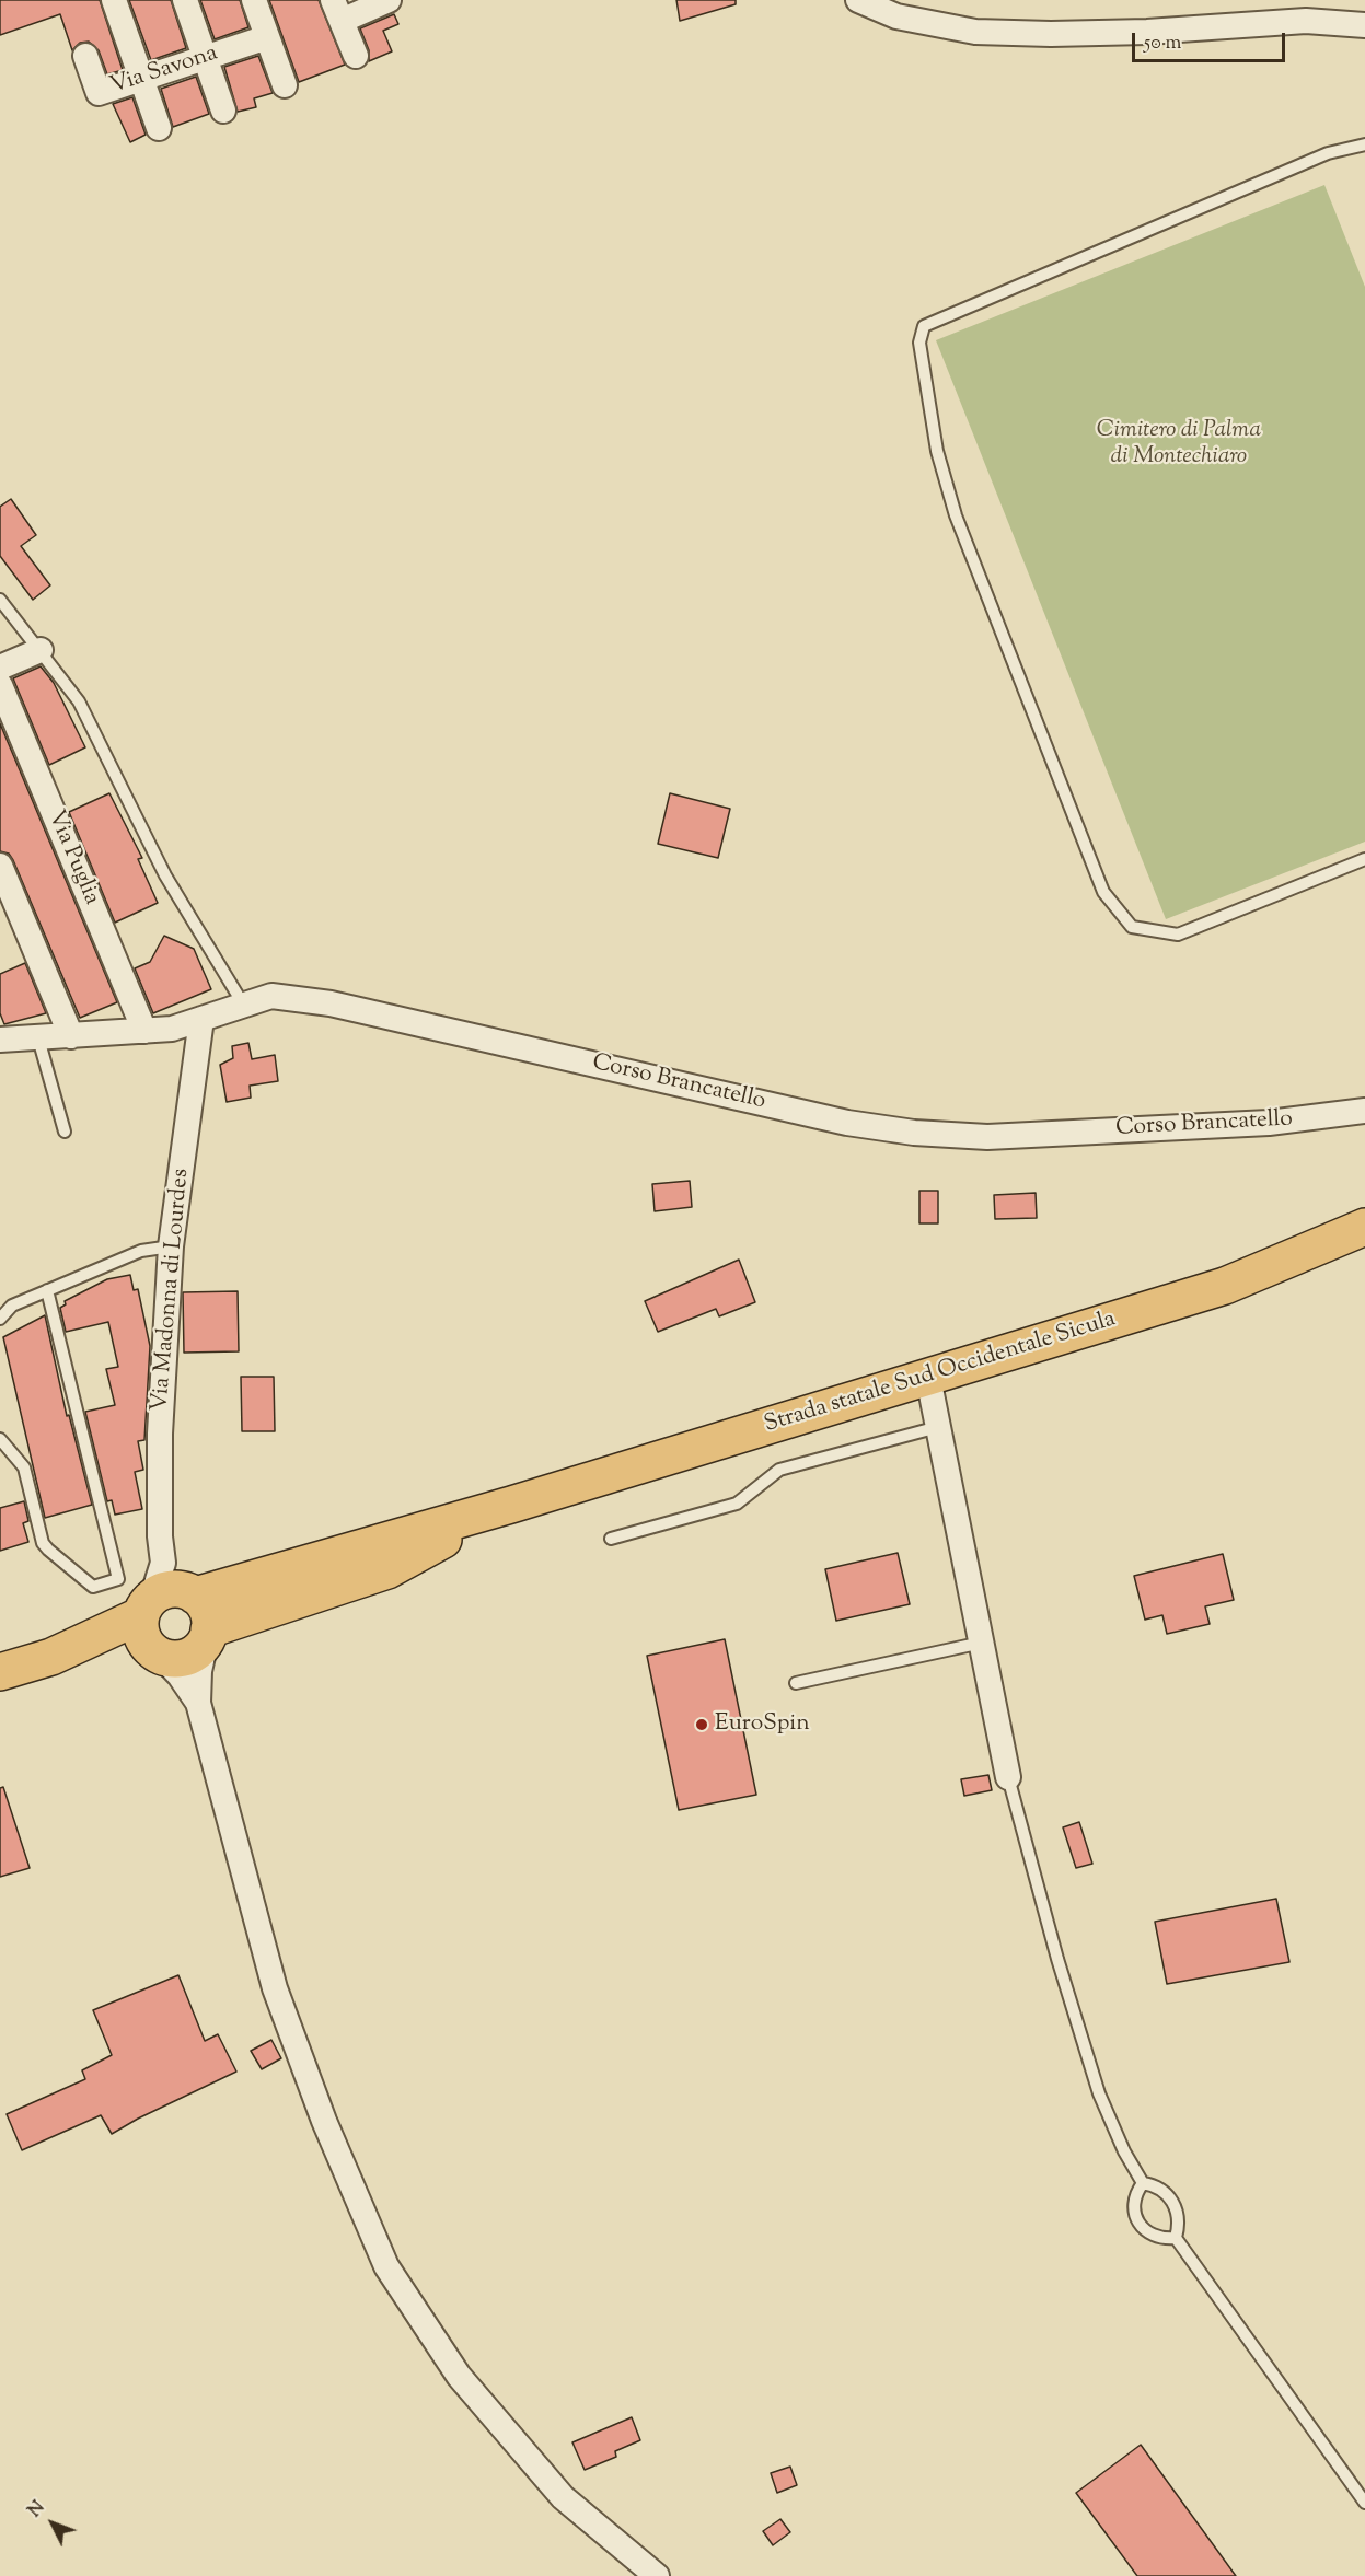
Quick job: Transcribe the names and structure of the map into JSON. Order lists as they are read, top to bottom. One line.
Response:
{"streets":{"main road":["Strada statale Sud Occidentale Sicula"],"street":["Via Savona","Via Puglia","Corso Brancatello","Via Madonna di Lourdes"]},"crossings":[["Via Puglia","Corso Brancatello"],["Corso Brancatello","Via Madonna di Lourdes"],["Via Madonna di Lourdes","Strada statale Sud Occidentale Sicula"]],"parks":["Cimitero di Palma di Montechiaro"],"places":["EuroSpin"],"scale_bar":"50 m","north":"top left"}
